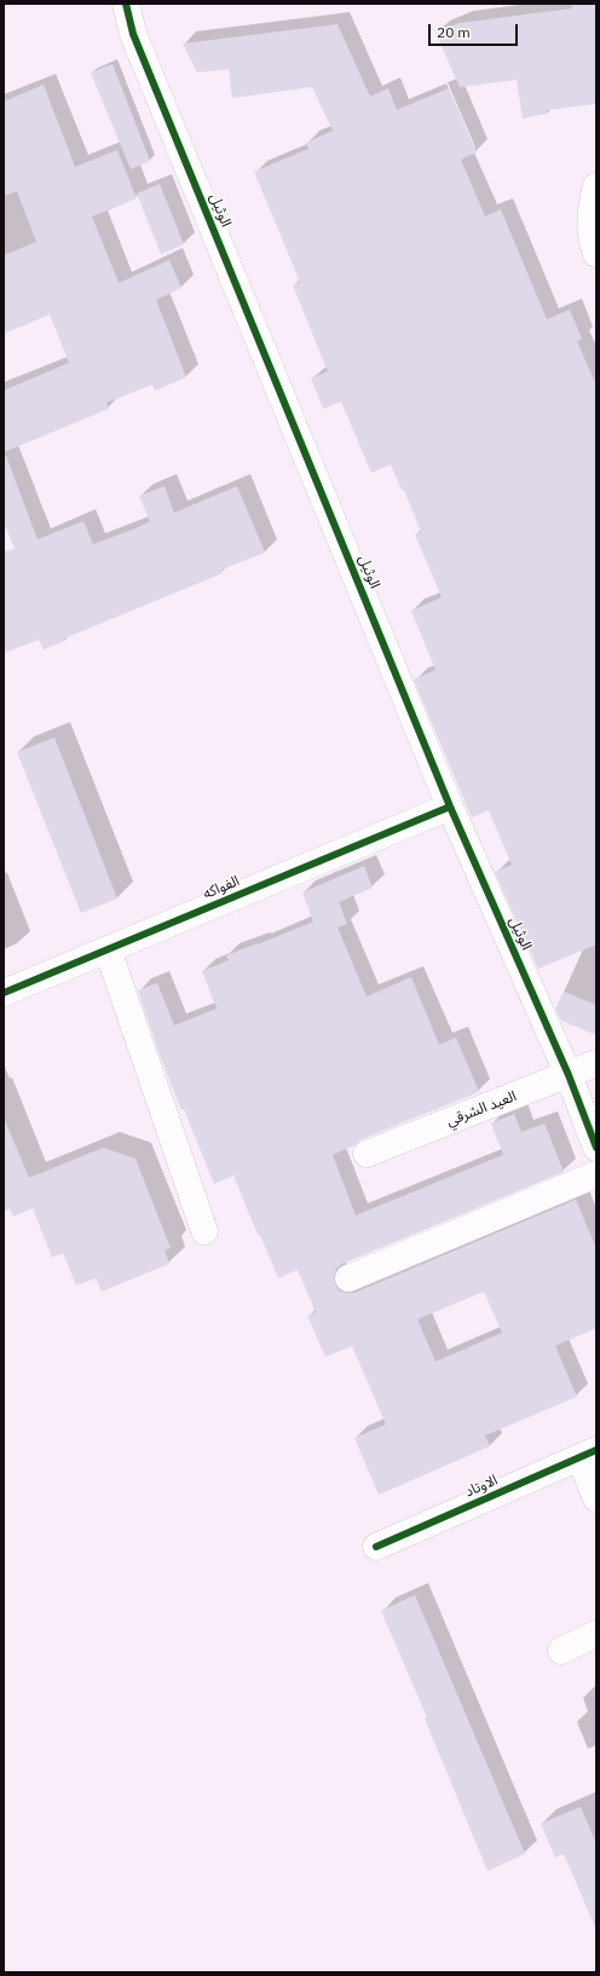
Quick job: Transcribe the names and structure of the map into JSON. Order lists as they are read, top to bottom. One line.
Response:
{"streets":{"street":["الوثيل","الفواكه","العيد الشرقي","الاوتاد"]},"crossings":[["الوثيل","الفواكه"],["الوثيل","العيد الشرقي"]],"scale_bar":"20 m"}
